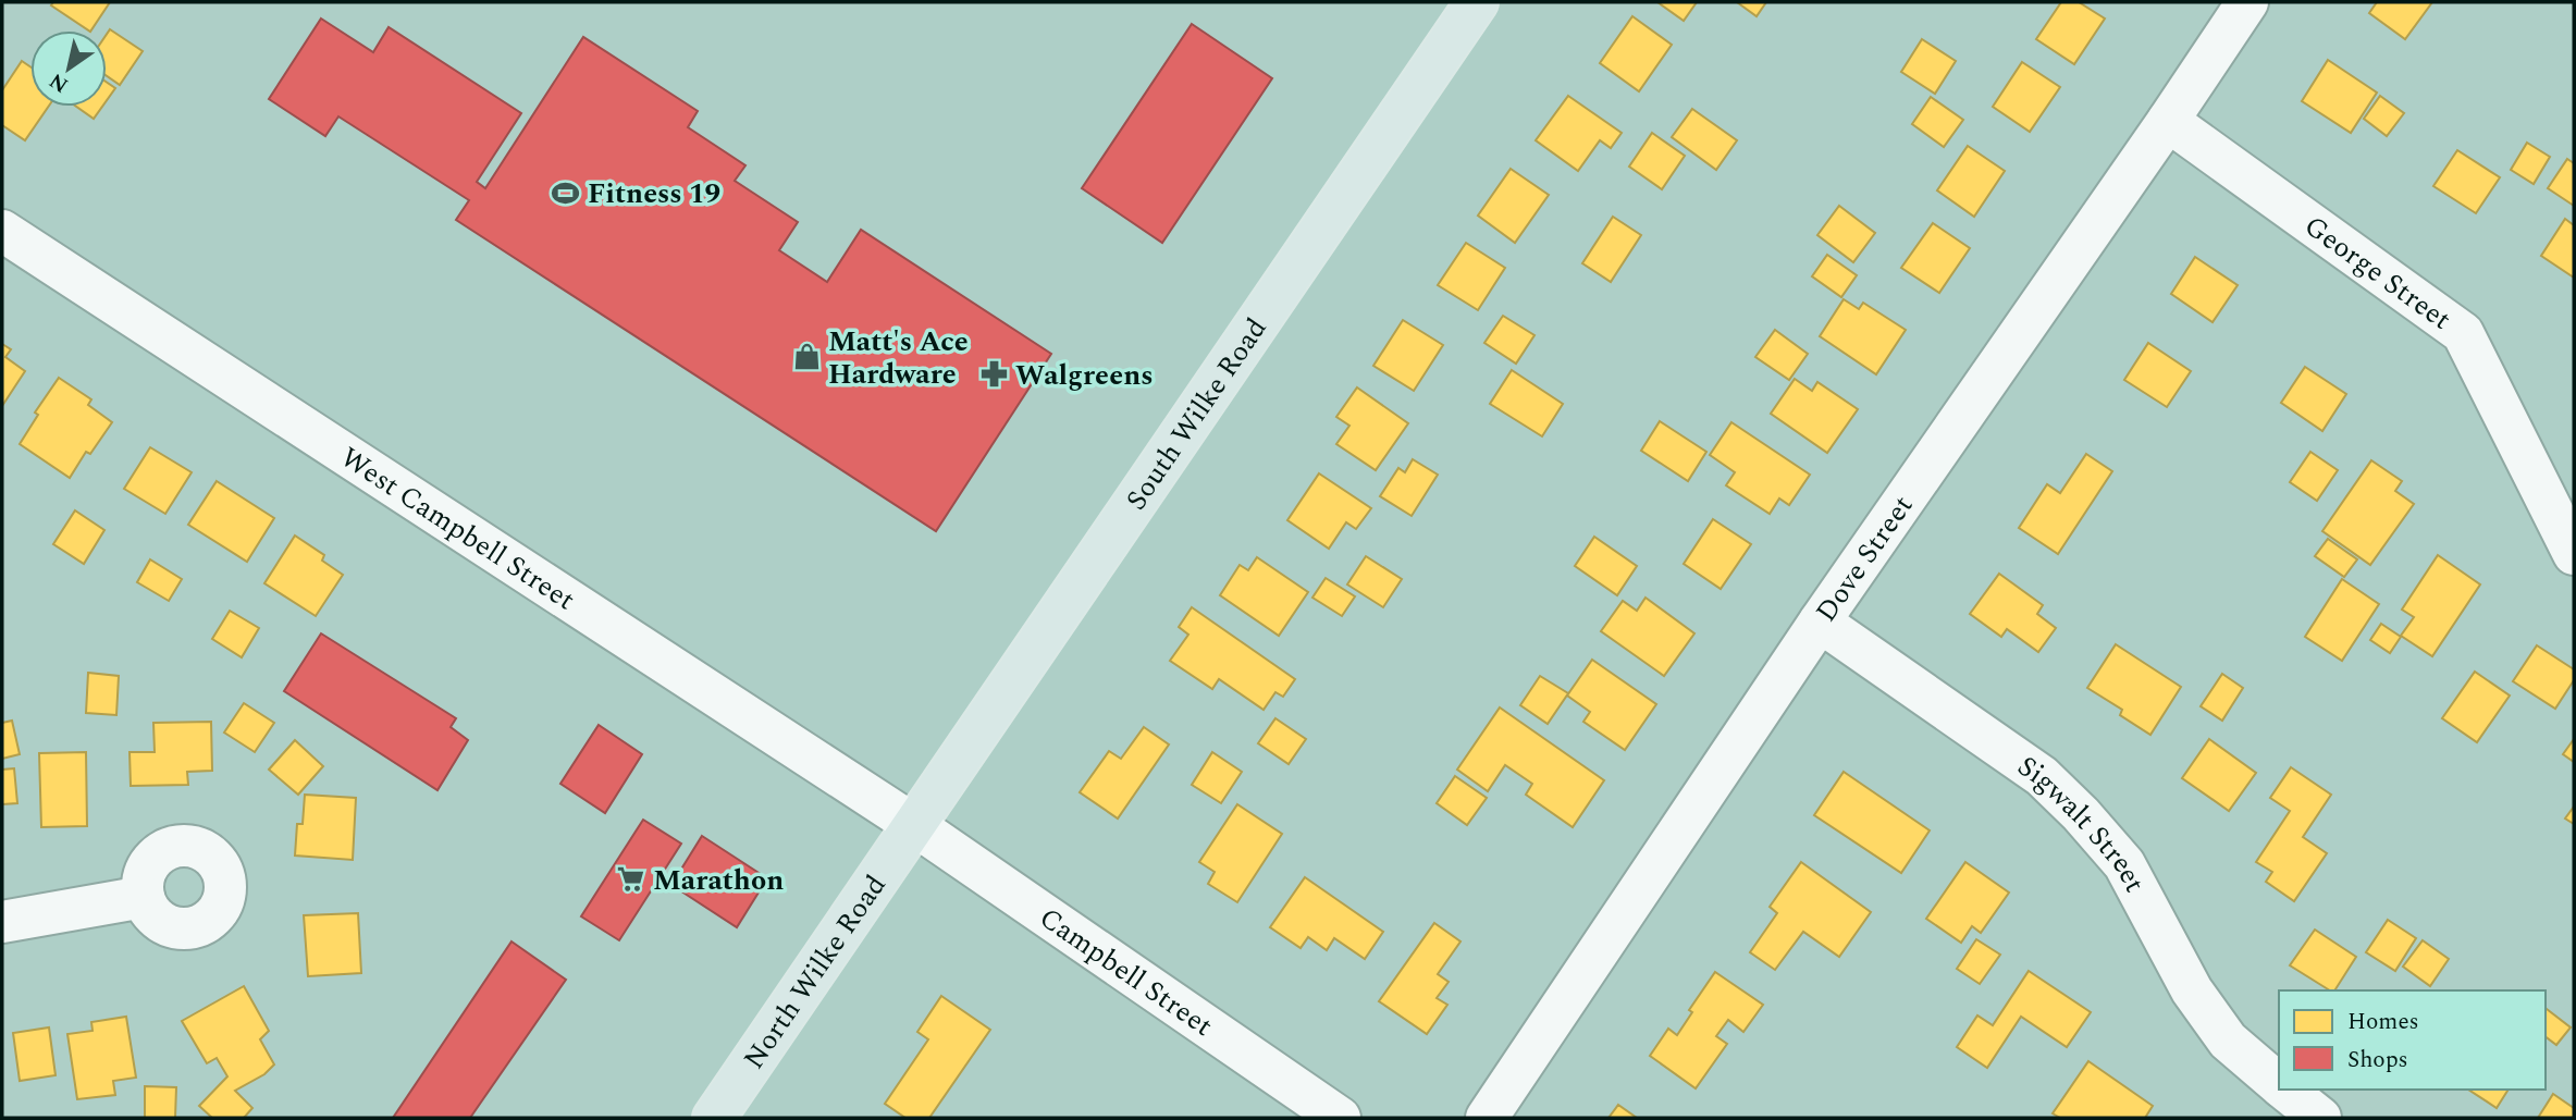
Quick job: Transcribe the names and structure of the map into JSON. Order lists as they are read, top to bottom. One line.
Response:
{"streets":{"main road":["South Wilke Road","North Wilke Road"],"street":["George Street","West Campbell Street","Dove Street","Sigwalt Street","Campbell Street"]},"crossings":[["George Street","Dove Street"],["South Wilke Road","West Campbell Street"],["South Wilke Road","North Wilke Road"],["South Wilke Road","Campbell Street"],["West Campbell Street","North Wilke Road"],["West Campbell Street","Campbell Street"],["Dove Street","Sigwalt Street"],["North Wilke Road","Campbell Street"]],"places":{"sports":["Fitness 19"],"shop":["Matt's Ace Hardware"],"pharmacy":["Walgreens"],"supermarket":["Marathon"]},"legend":["Homes","Shops"],"north":"bottom left"}
